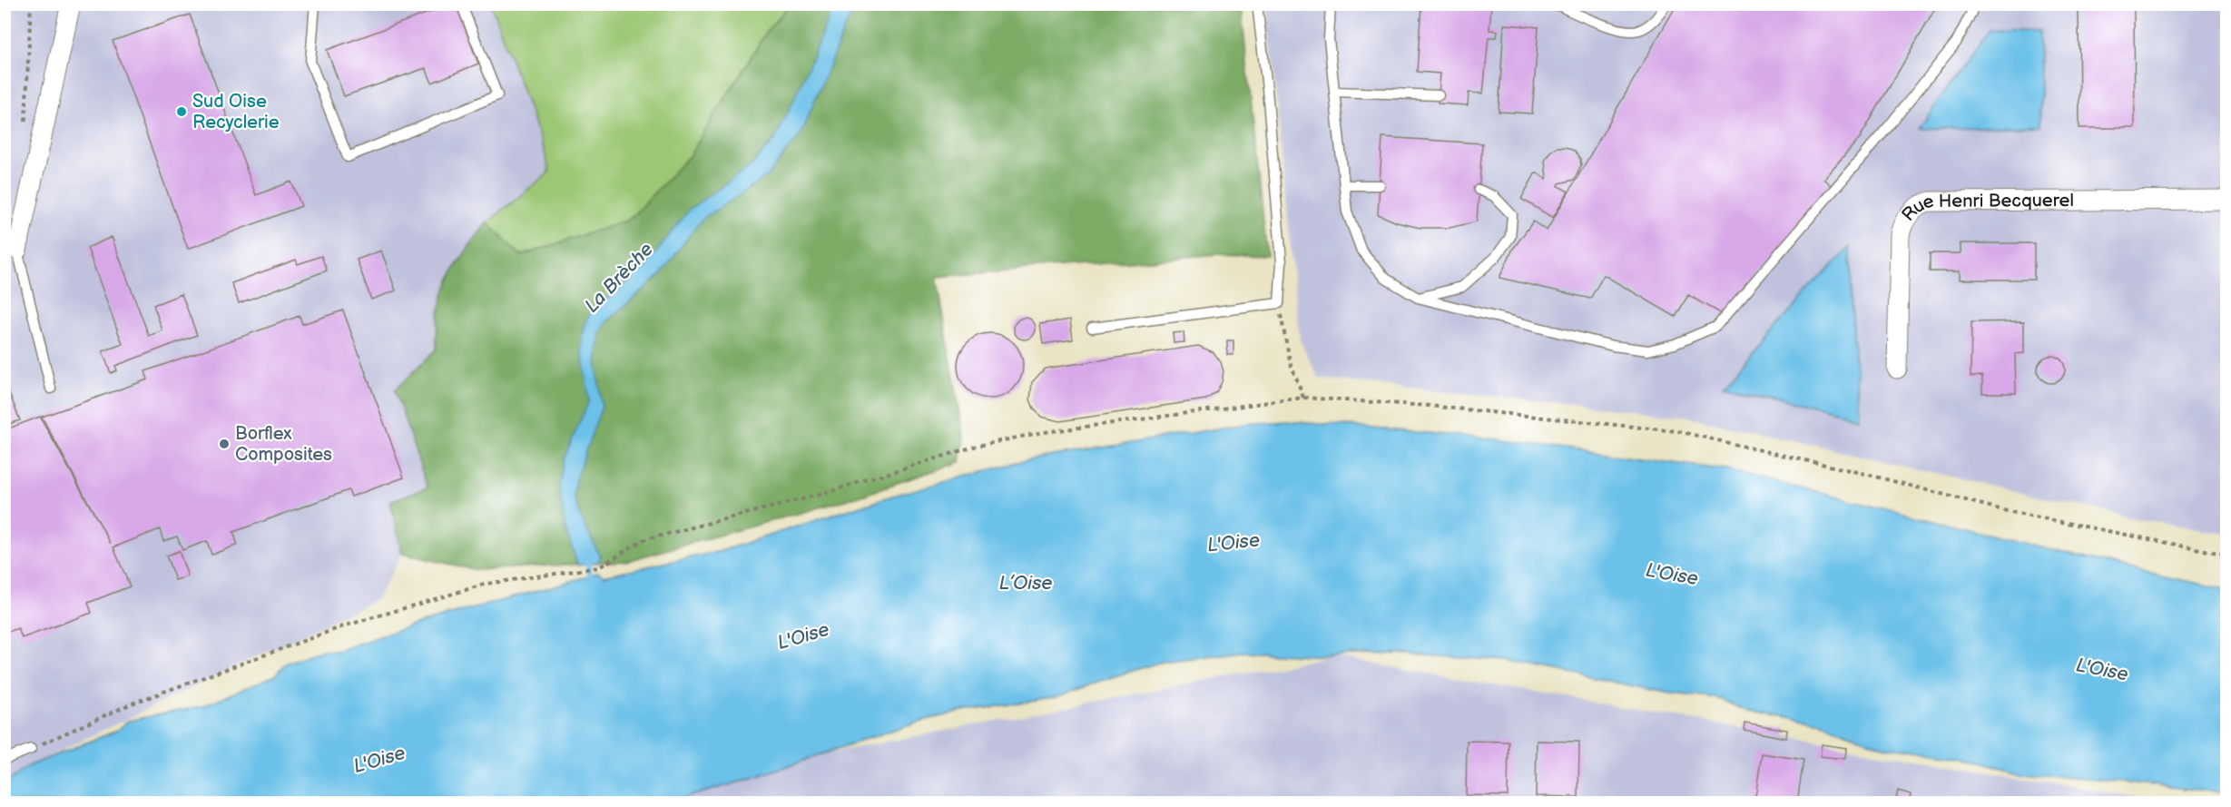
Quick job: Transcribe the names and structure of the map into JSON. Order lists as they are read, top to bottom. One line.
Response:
{"streets":{"street":["Rue Henri Becquerel"]},"water":["La Brèche","L'Oise","L’Oise"],"places":["Sud Oise Recyclerie","Borflex Composites"]}
